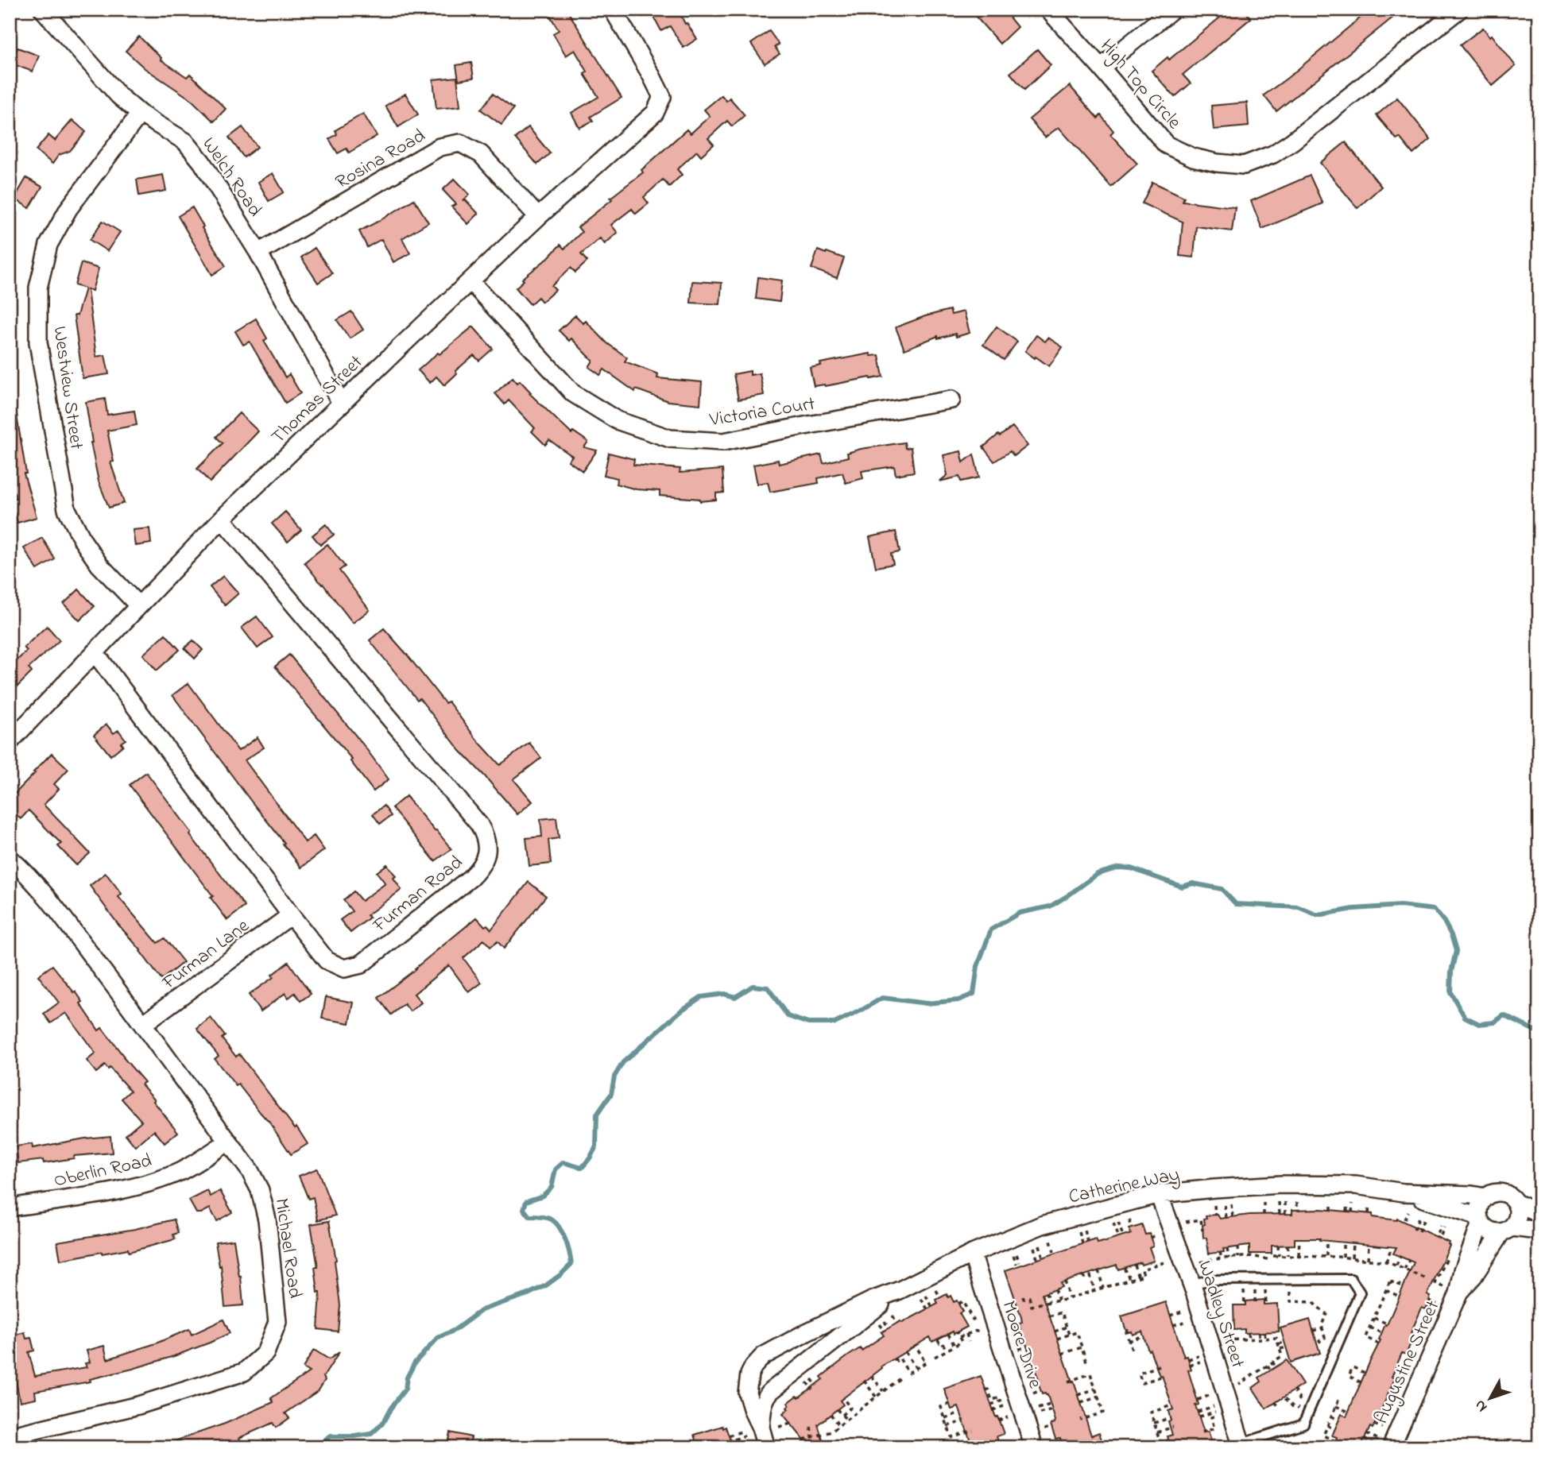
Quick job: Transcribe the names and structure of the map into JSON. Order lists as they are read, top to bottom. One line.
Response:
{"streets":{"street":["High Top Circle","Rosina Road","Welch Road","Westview Street","Thomas Street","Victoria Court","Furman Road","Furman Lane","Oberlin Road","Catherine Way","Michael Road","Wadley Street","Moore Drive","Augustine Street"]},"crossings":[["Rosina Road","Welch Road"],["Rosina Road","Thomas Street"],["Welch Road","Westview Street"],["Welch Road","Thomas Street"],["Westview Street","Thomas Street"],["Thomas Street","Victoria Court"],["Thomas Street","Furman Road"],["Furman Road","Furman Lane"],["Furman Lane","Michael Road"],["Oberlin Road","Michael Road"],["Catherine Way","Wadley Street"],["Catherine Way","Moore Drive"],["Catherine Way","Augustine Street"]],"north":"bottom left"}
